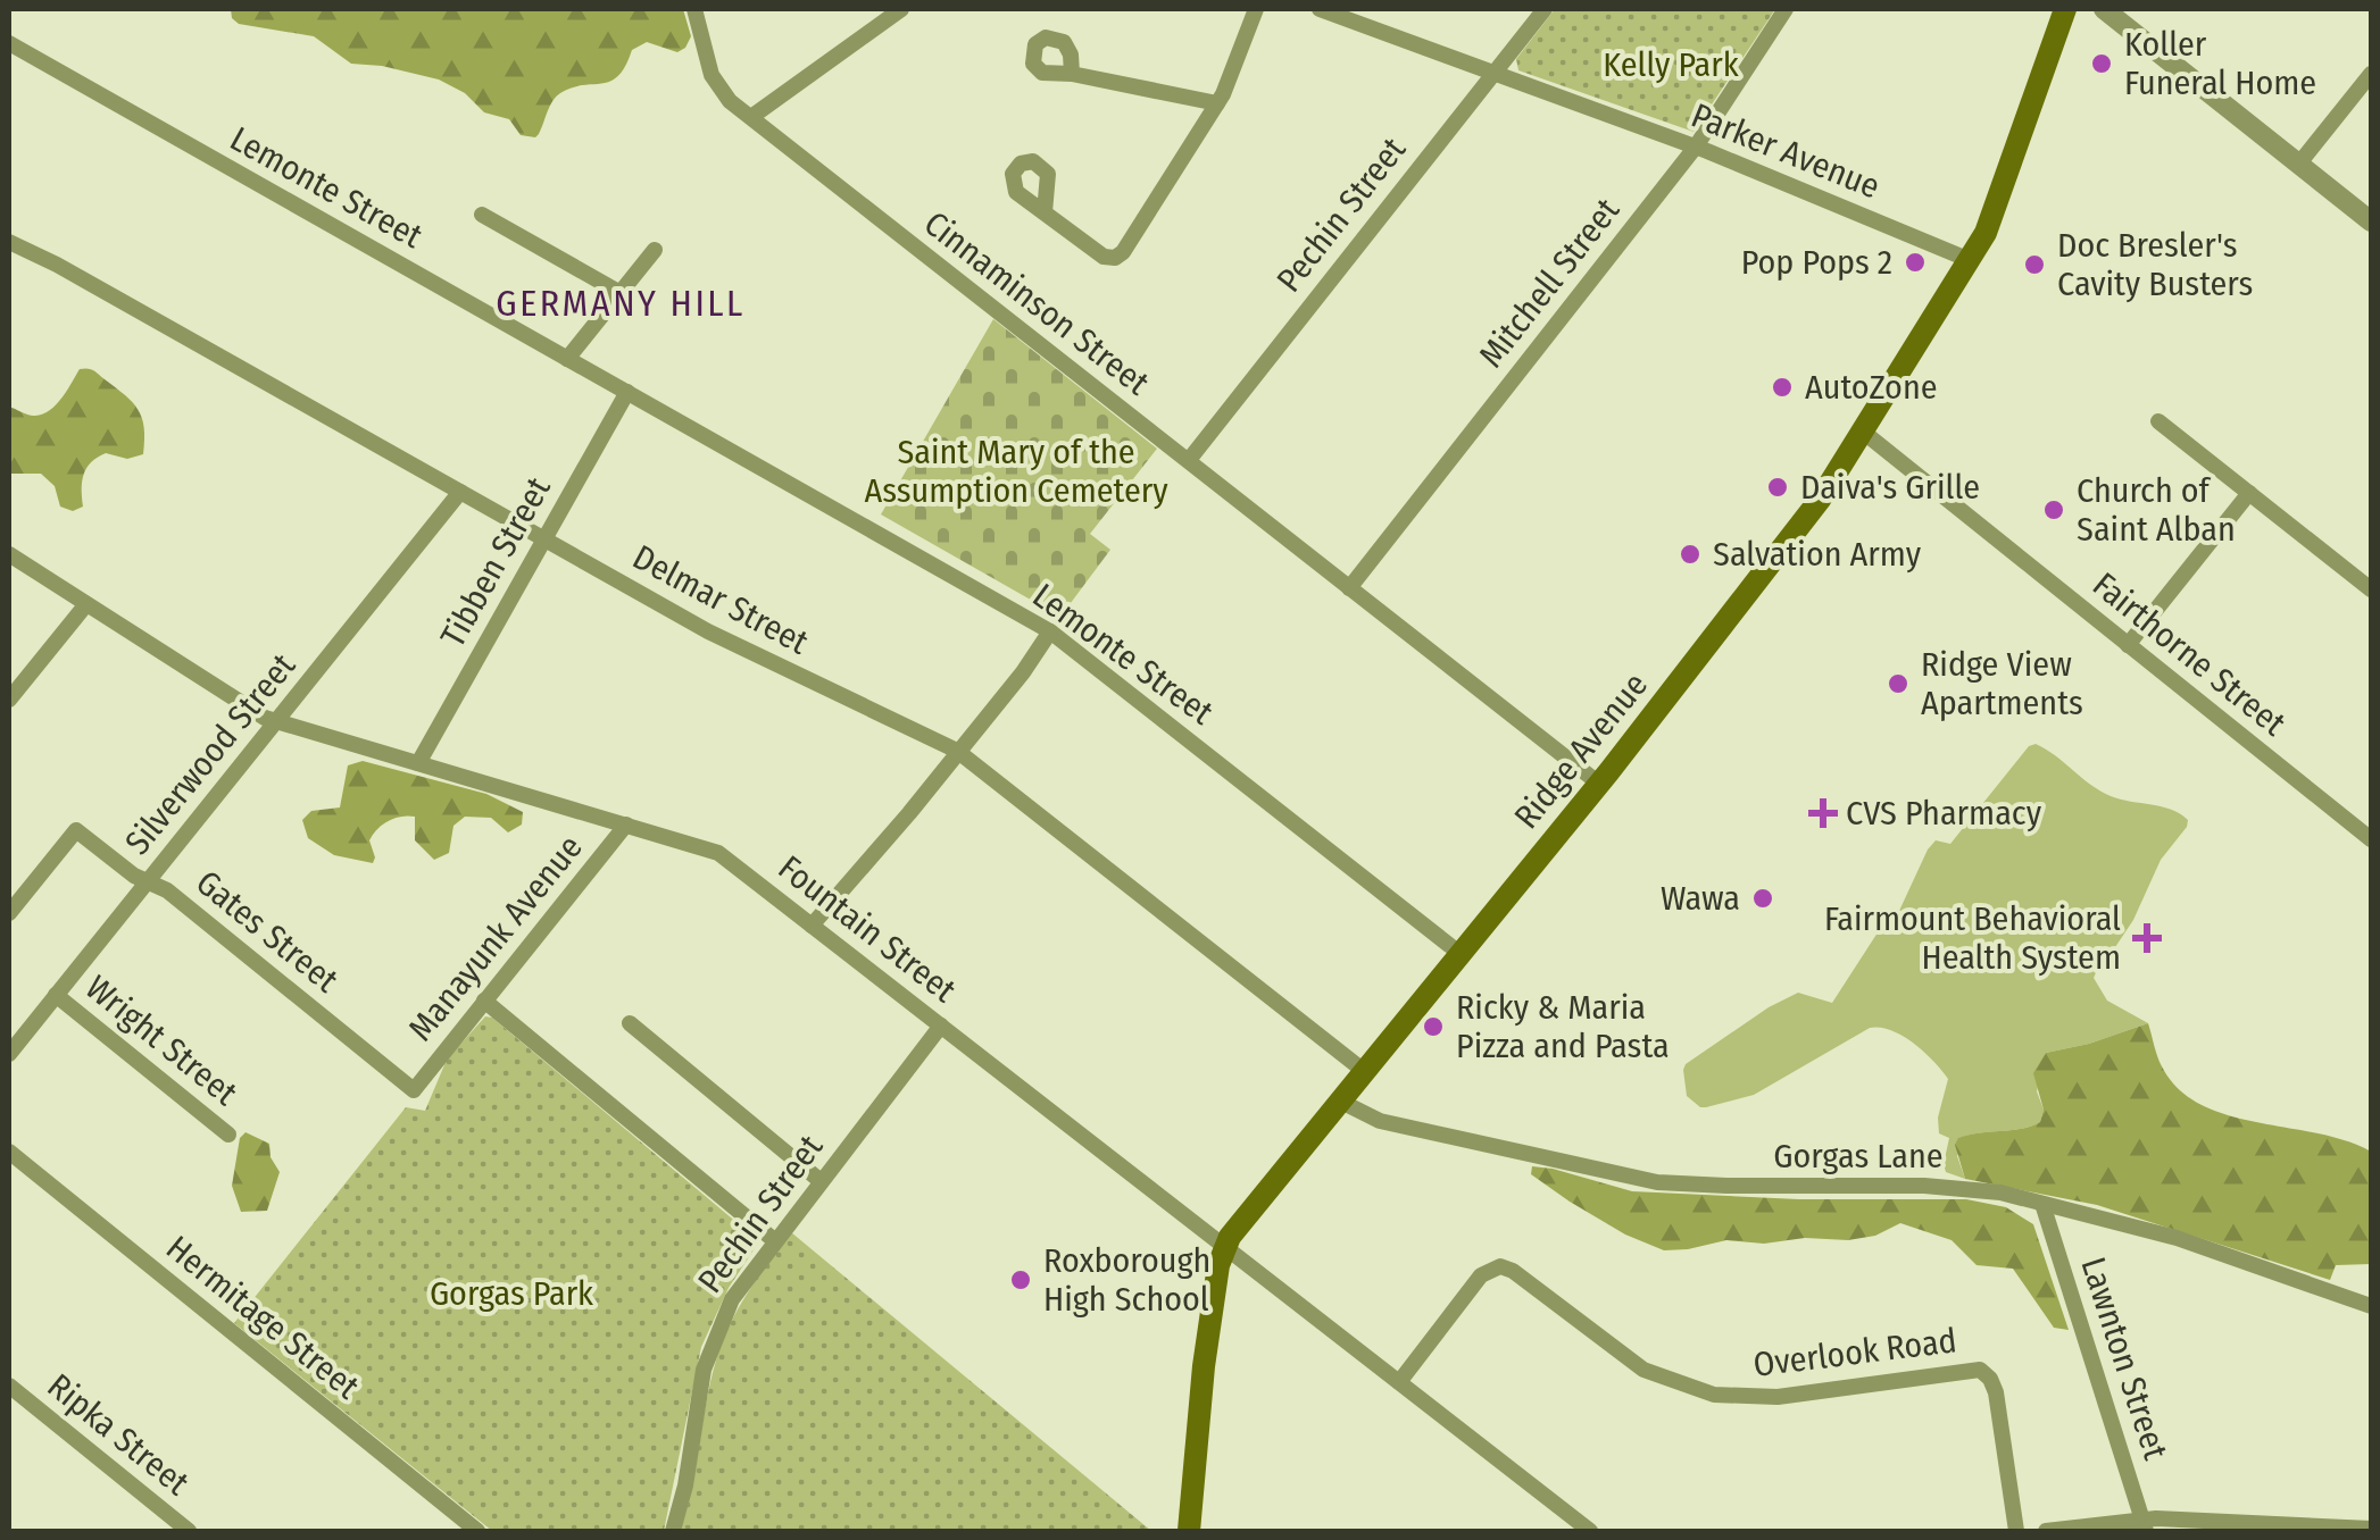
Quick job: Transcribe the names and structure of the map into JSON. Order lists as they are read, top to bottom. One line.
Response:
{"streets":{"main road":["Ridge Avenue"],"street":["Parker Avenue","Lemonte Street","Pechin Street","Mitchell Street","Cinnaminson Street","Tibben Street","Delmar Street","Fairthorne Street","Silverwood Street","Fountain Street","Gates Street","Manayunk Avenue","Wright Street","Gorgas Lane","Hermitage Street","Overlook Road","Lawnton Street","Ripka Street"]},"crossings":[["Parker Avenue","Pechin Street"],["Parker Avenue","Mitchell Street"],["Parker Avenue","Ridge Avenue"],["Lemonte Street","Tibben Street"],["Lemonte Street","Ridge Avenue"],["Pechin Street","Cinnaminson Street"],["Pechin Street","Fountain Street"],["Mitchell Street","Cinnaminson Street"],["Cinnaminson Street","Ridge Avenue"],["Tibben Street","Delmar Street"],["Tibben Street","Fountain Street"],["Delmar Street","Ridge Avenue"],["Delmar Street","Silverwood Street"],["Fairthorne Street","Ridge Avenue"],["Ridge Avenue","Fountain Street"],["Ridge Avenue","Gorgas Lane"],["Silverwood Street","Fountain Street"],["Silverwood Street","Gates Street"],["Silverwood Street","Wright Street"],["Fountain Street","Manayunk Avenue"],["Fountain Street","Overlook Road"],["Gates Street","Manayunk Avenue"],["Gorgas Lane","Lawnton Street"]],"districts":["GERMANY HILL"],"parks":["Kelly Park","Saint Mary of the Assumption Cemetery","Gorgas Park"],"places":{"other":["Koller Funeral Home","Pop Pops 2","Doc Bresler's Cavity Busters","AutoZone","Daiva's Grille","Church of Saint Alban","Salvation Army","Ridge View Apartments","Wawa","Ricky & Maria Pizza and Pasta","Roxborough High School"],"health":["CVS Pharmacy","Fairmount Behavioral Health System"]}}
